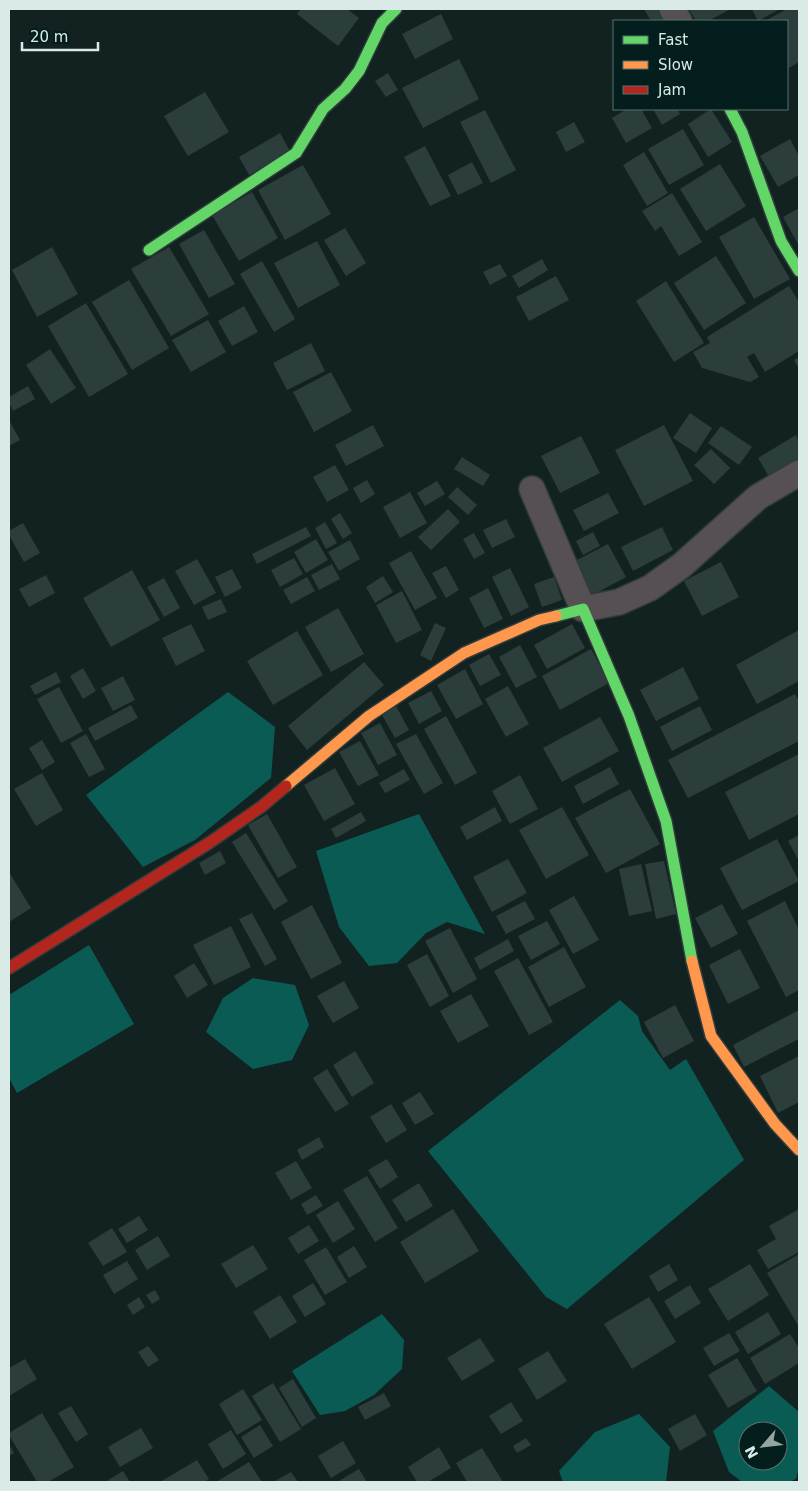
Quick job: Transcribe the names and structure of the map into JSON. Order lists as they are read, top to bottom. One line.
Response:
{"legend":["Fast","Slow","Jam"],"scale_bar":"20 m","north":"bottom left"}
